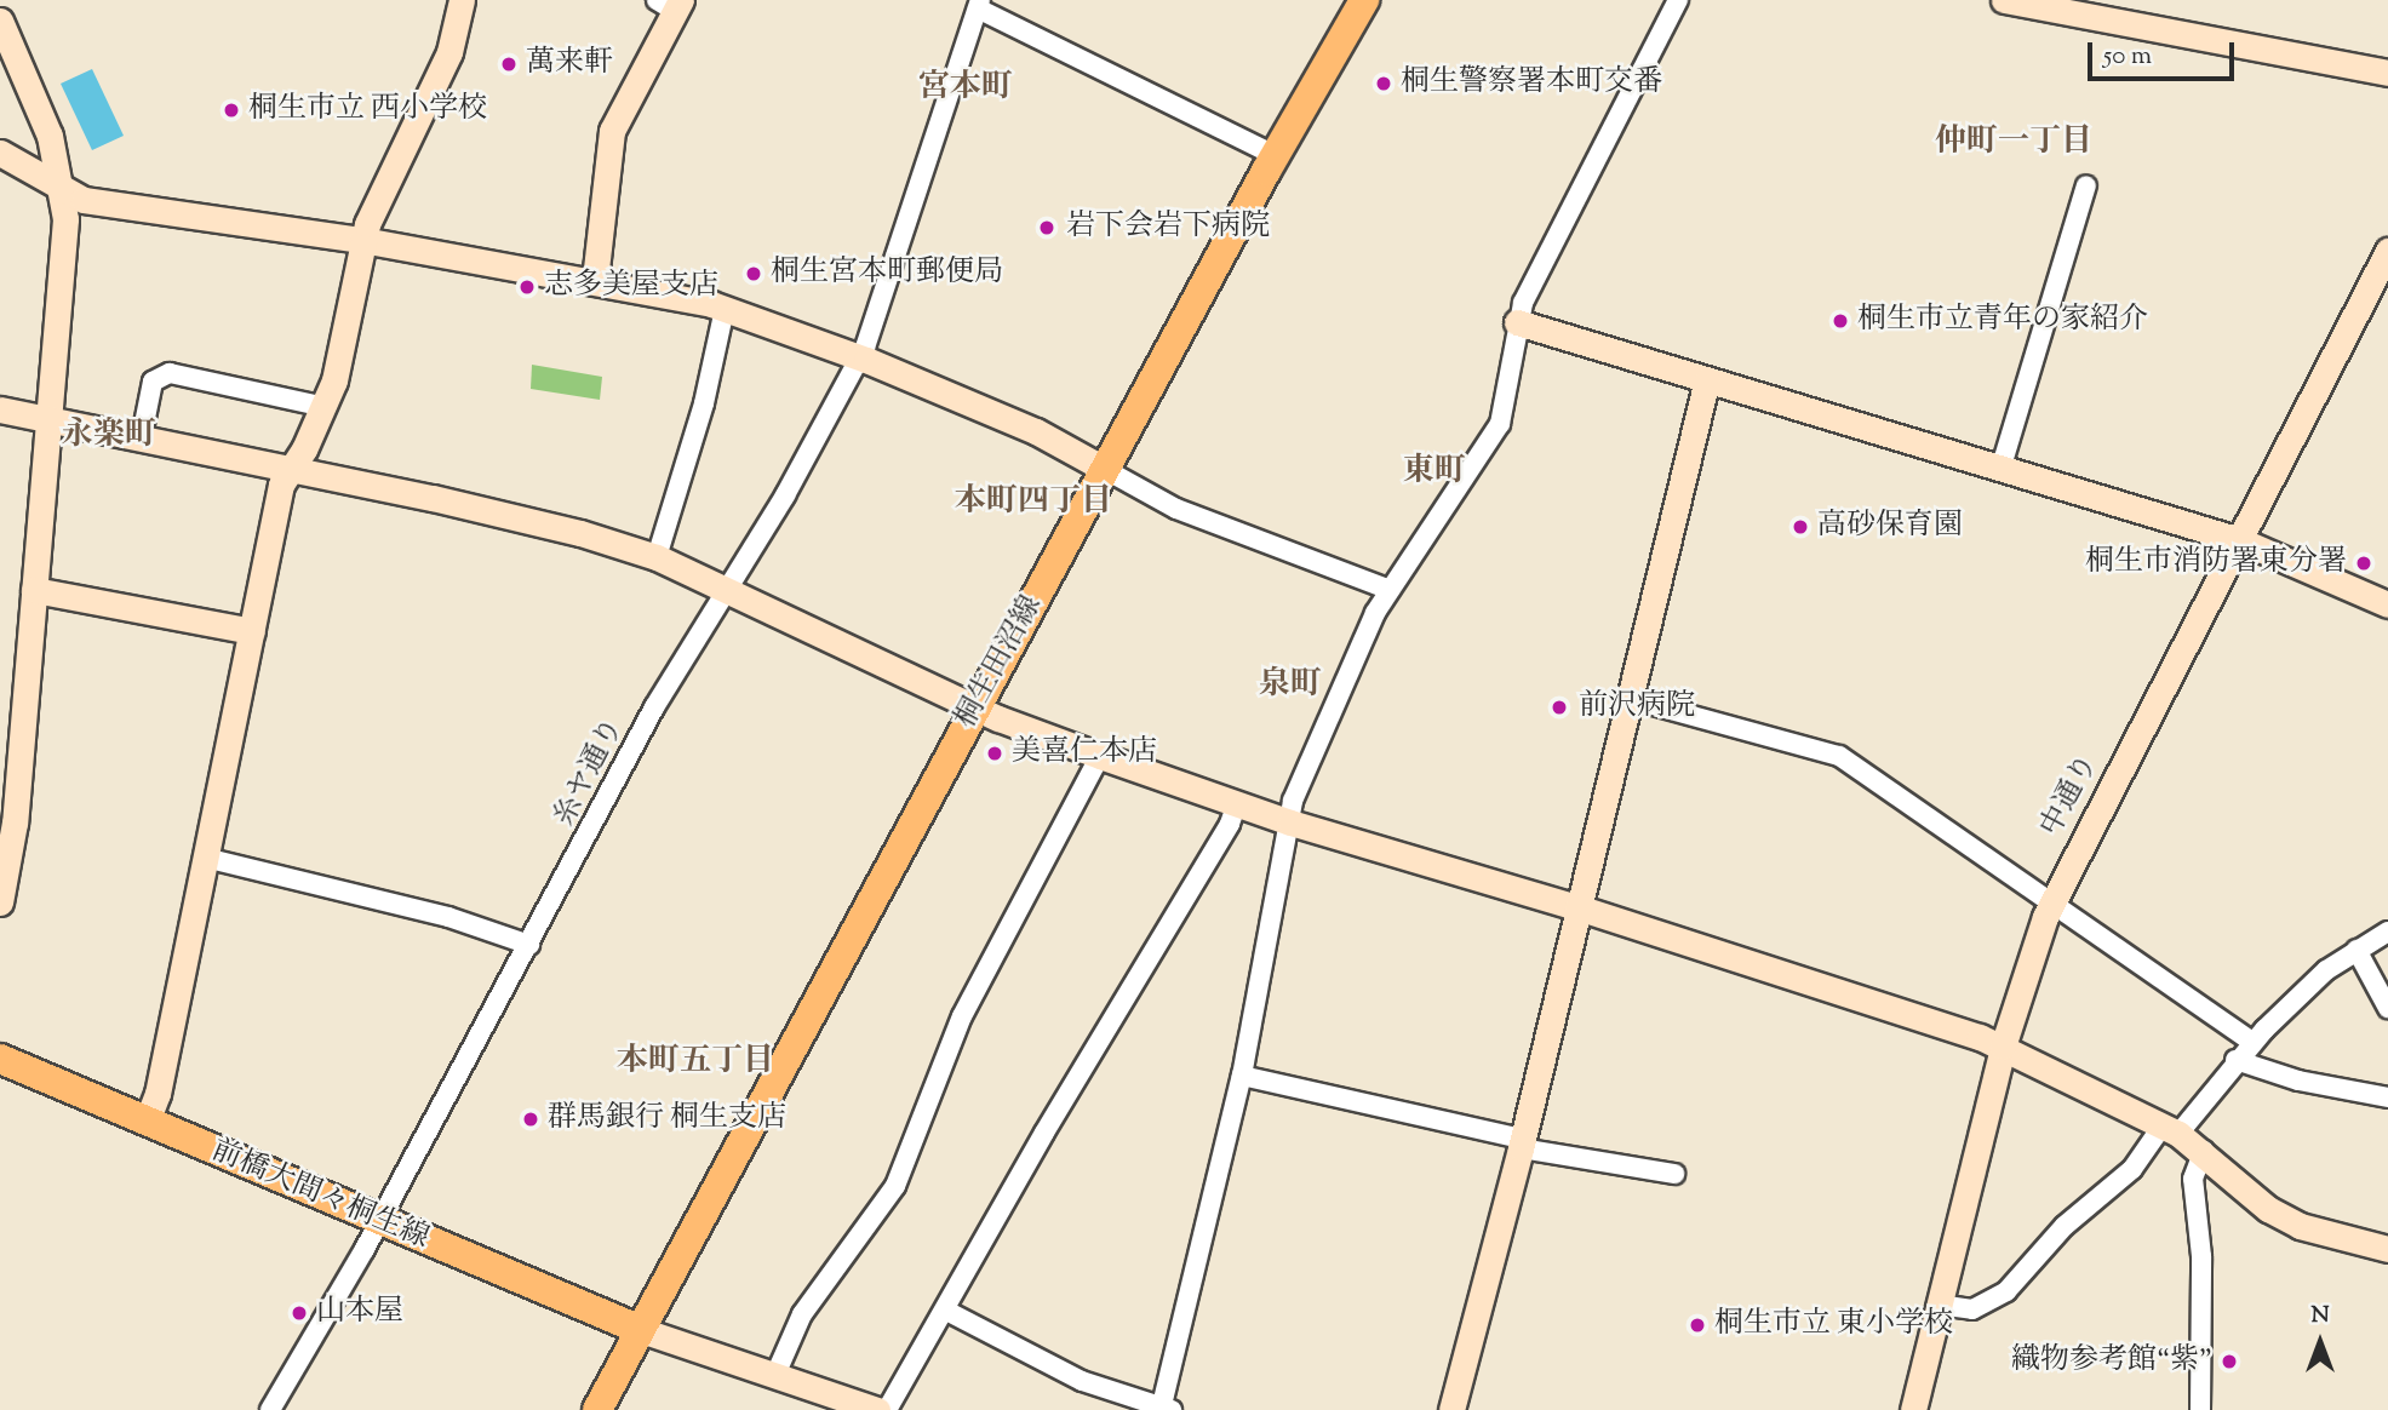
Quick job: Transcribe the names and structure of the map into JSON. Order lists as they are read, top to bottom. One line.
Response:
{"streets":{"main road":["桐生田沼線","前橋大間々桐生線"],"street":["糸ヤ通り","中通り"]},"crossings":[["桐生田沼線","前橋大間々桐生線"],["糸ヤ通り","前橋大間々桐生線"]],"districts":["宮本町","仲町一丁目","永楽町","東町","本町四丁目","泉町","本町五丁目"],"places":["萬来軒","桐生警察署本町交番","桐生市立 西小学校","岩下会岩下病院","桐生宮本町郵便局","志多美屋支店","桐生市立青年の家紹介","高砂保育園","桐生市消防署東分署","前沢病院","美喜仁本店","群馬銀行 桐生支店","山本屋","桐生市立 東小学校","織物参考館“紫”"],"scale_bar":"50 m","north":"top"}
